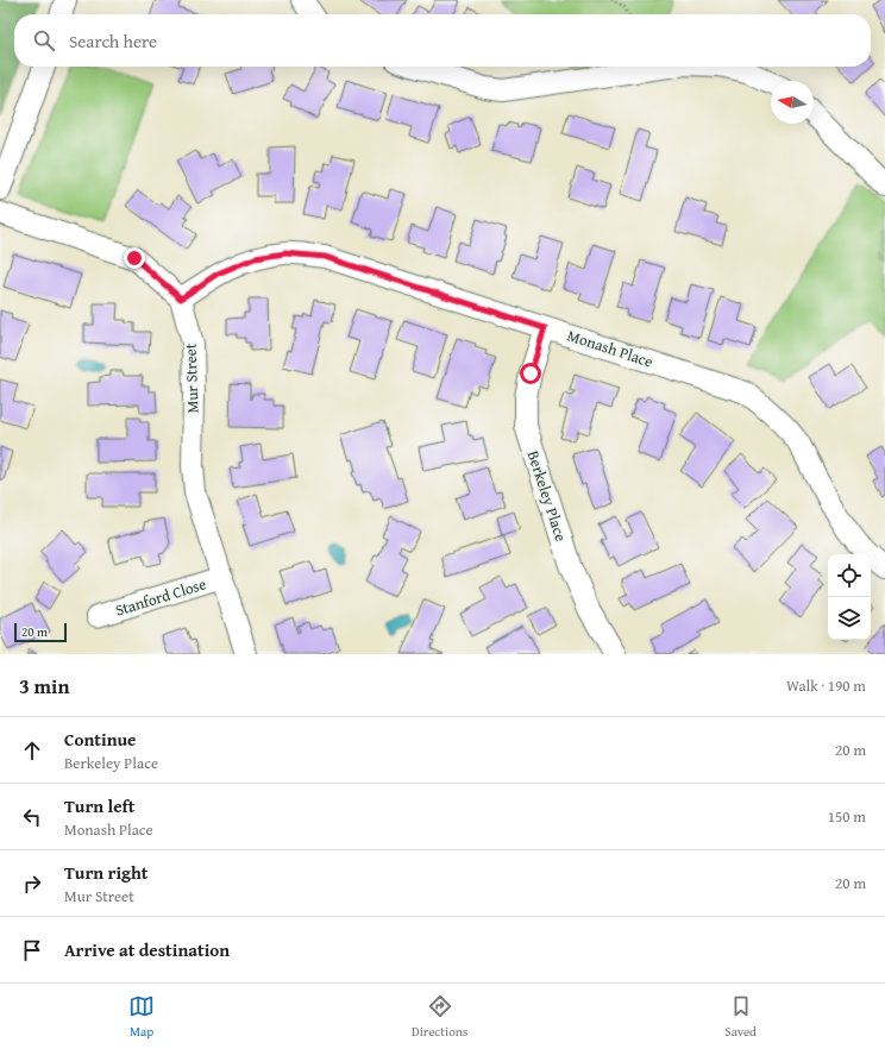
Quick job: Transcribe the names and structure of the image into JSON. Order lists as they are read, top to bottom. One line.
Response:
{"streets":{"street":["Monash Place","Mur Street","Berkeley Place","Stanford Close"]},"crossings":[["Monash Place","Mur Street"],["Monash Place","Berkeley Place"],["Mur Street","Stanford Close"]],"scale_bar":"20 m","north":"left","page":{"search":"Search here","scale":"20 m","heading":["3 min","Walk · 190 m"],"list":[["Continue","Berkeley Place","20 m"],["Turn left","Monash Place","150 m"],["Turn right","Mur Street","20 m"],"Arrive at destination"],"nav":["Map","Directions","Saved"]}}
